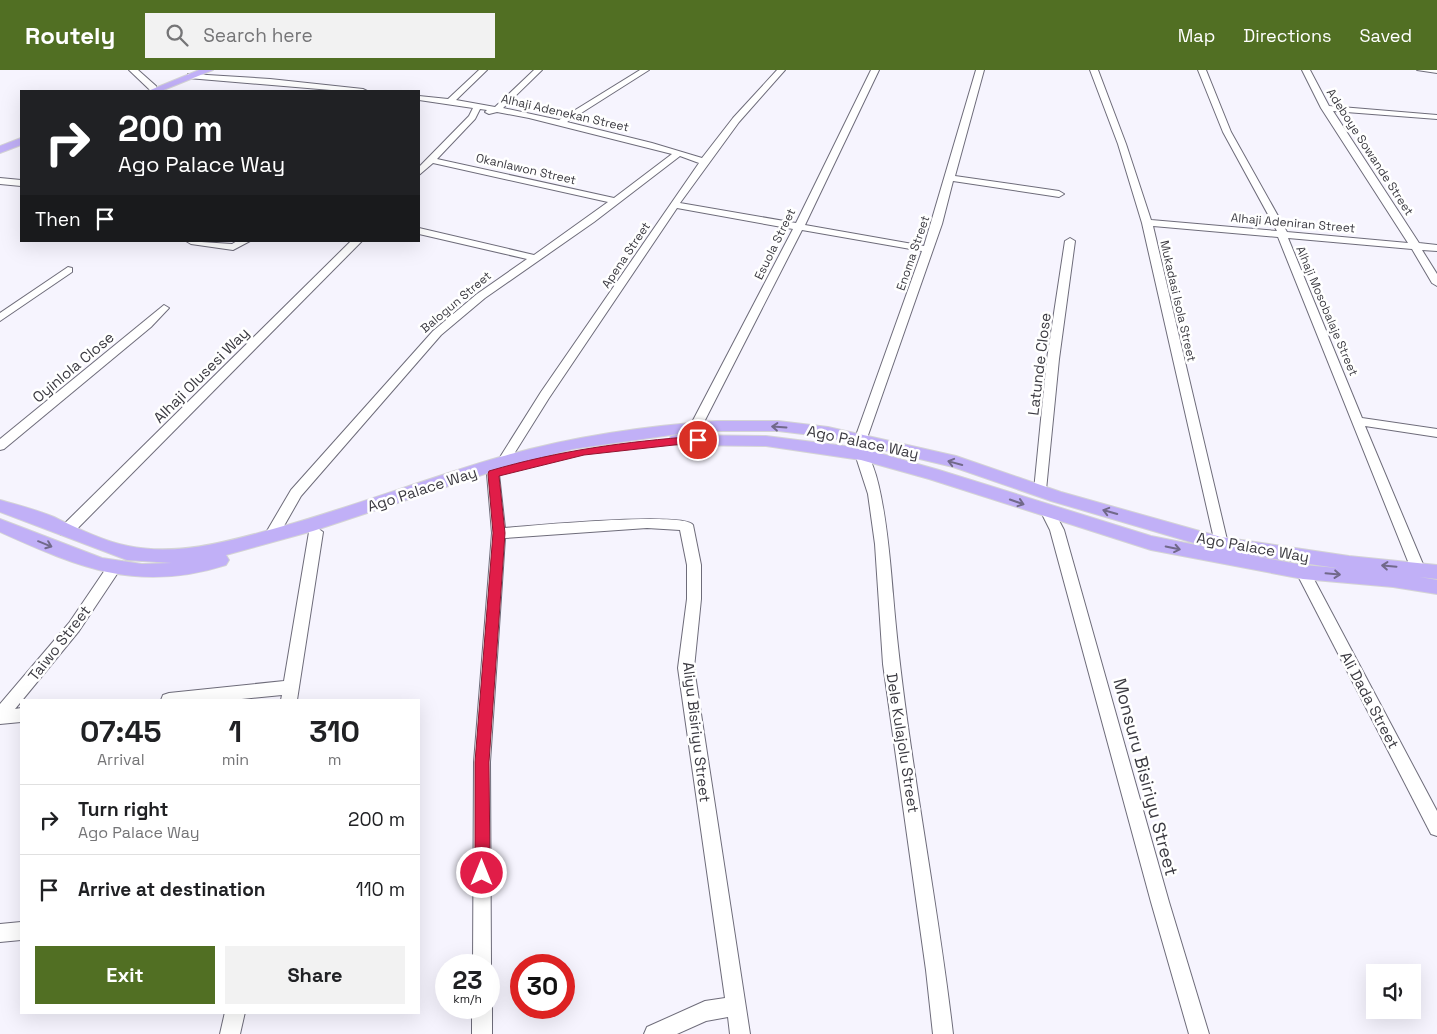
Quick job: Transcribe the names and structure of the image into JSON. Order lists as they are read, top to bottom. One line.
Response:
{"streets":{"main road":["Ago Palace Way"],"street":["Alhaji Adenekan Street","Adeboye Sowande Street","Okanlawon Street","Alhaji Adeniran Street","Esuola Street","Enoma Street","Apena Street","Mukadasi Isola Street","Balogun Street","Alhaji Mosobalaje Street","Latunde Close","Oyinlola Close","Alhaji Olusesi Way","Taiwo Street","Ali Dada Street","Aliyu Bisiriyu Street","Dele Kulajolu Street","Monsuru Bisiriyu Street"]},"crossings":[["Alhaji Adenekan Street","Apena Street"],["Alhaji Adenekan Street","Balogun Street"],["Adeboye Sowande Street","Alhaji Adeniran Street"],["Okanlawon Street","Balogun Street"],["Alhaji Adeniran Street","Mukadasi Isola Street"],["Alhaji Adeniran Street","Alhaji Mosobalaje Street"],["Esuola Street","Ago Palace Way"],["Enoma Street","Ago Palace Way"],["Enoma Street","Dele Kulajolu Street"],["Apena Street","Ago Palace Way"],["Mukadasi Isola Street","Ago Palace Way"],["Balogun Street","Ago Palace Way"],["Alhaji Mosobalaje Street","Ago Palace Way"],["Latunde Close","Ago Palace Way"],["Alhaji Olusesi Way","Ago Palace Way"],["Ago Palace Way","Taiwo Street"],["Ago Palace Way","Ali Dada Street"],["Ago Palace Way","Dele Kulajolu Street"],["Ago Palace Way","Monsuru Bisiriyu Street"]],"page":{"header":"Routely","search":"Search here","nav":["Map","Directions","Saved"],"turn":["200 m","Ago Palace Way"],"then":"Then","eta":["07:45","Arrival","1","min","310","m"],"list":[{"name":"Turn right","note":"Ago Palace Way","value":"200 m"},{"name":"Arrive at destination","value":"110 m"}],"buttons":["Exit","Share"],"speed":"23 km/h","limit":"30"}}
